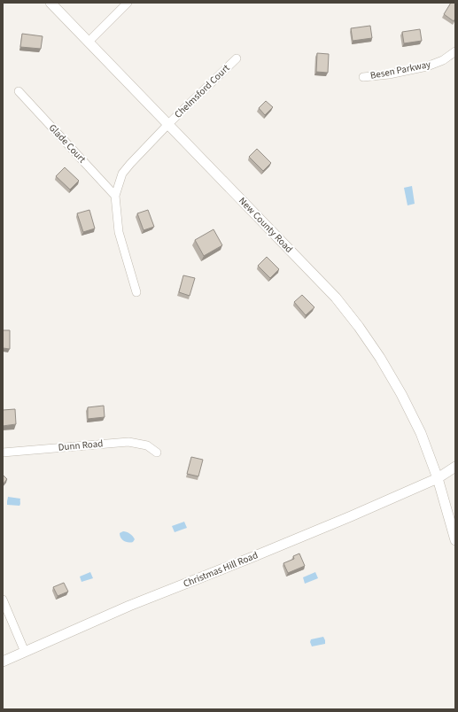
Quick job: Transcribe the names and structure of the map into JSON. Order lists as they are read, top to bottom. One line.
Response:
{"streets":{"street":["Besen Parkway","Chelmsford Court","Glade Court","New County Road","Dunn Road","Christmas Hill Road"]},"crossings":[["Chelmsford Court","Glade Court"],["Chelmsford Court","New County Road"],["New County Road","Christmas Hill Road"]]}
